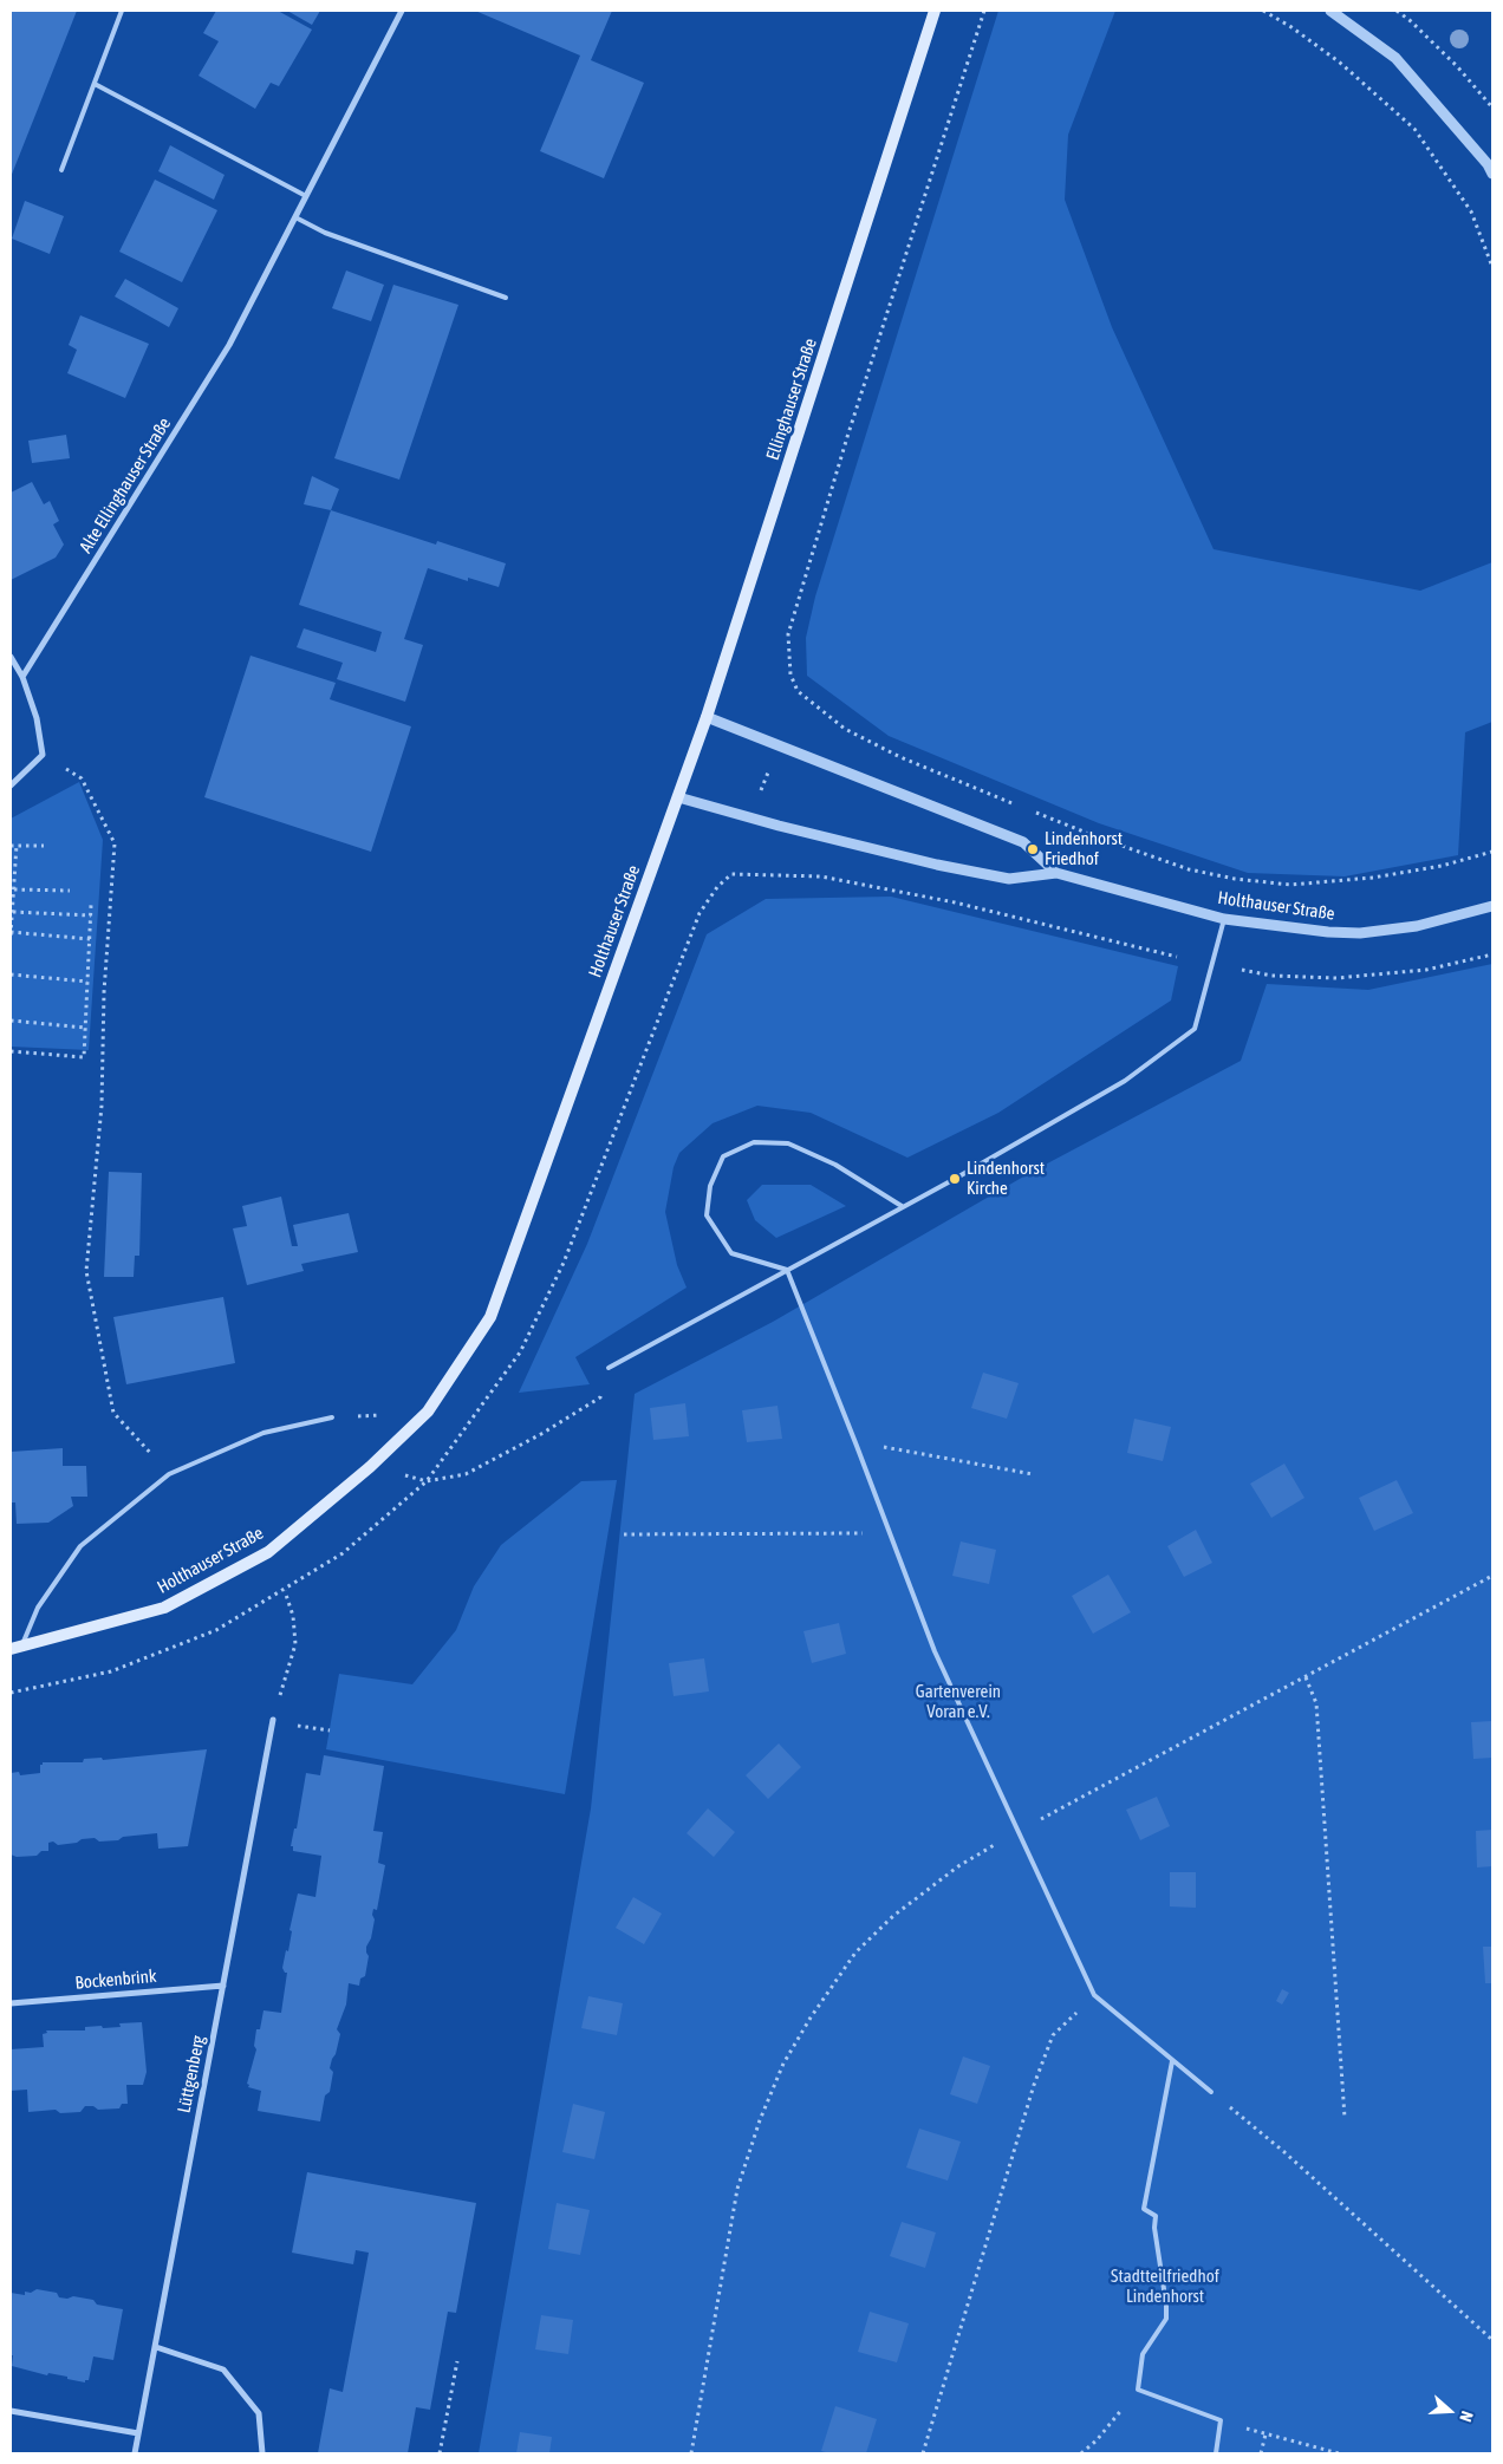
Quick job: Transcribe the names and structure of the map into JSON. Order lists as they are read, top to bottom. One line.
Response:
{"streets":{"main road":["Ellinghauser Straße","Holthauser Straße"],"street":["Alte Ellinghauser Straße","Bockenbrink","Lüttgenberg"]},"crossings":[["Ellinghauser Straße","Holthauser Straße"],["Bockenbrink","Lüttgenberg"]],"parks":["Gartenverein Voran e.V.","Stadtteilfriedhof Lindenhorst"],"places":["Lindenhorst Friedhof","Lindenhorst Kirche"],"north":"right"}
